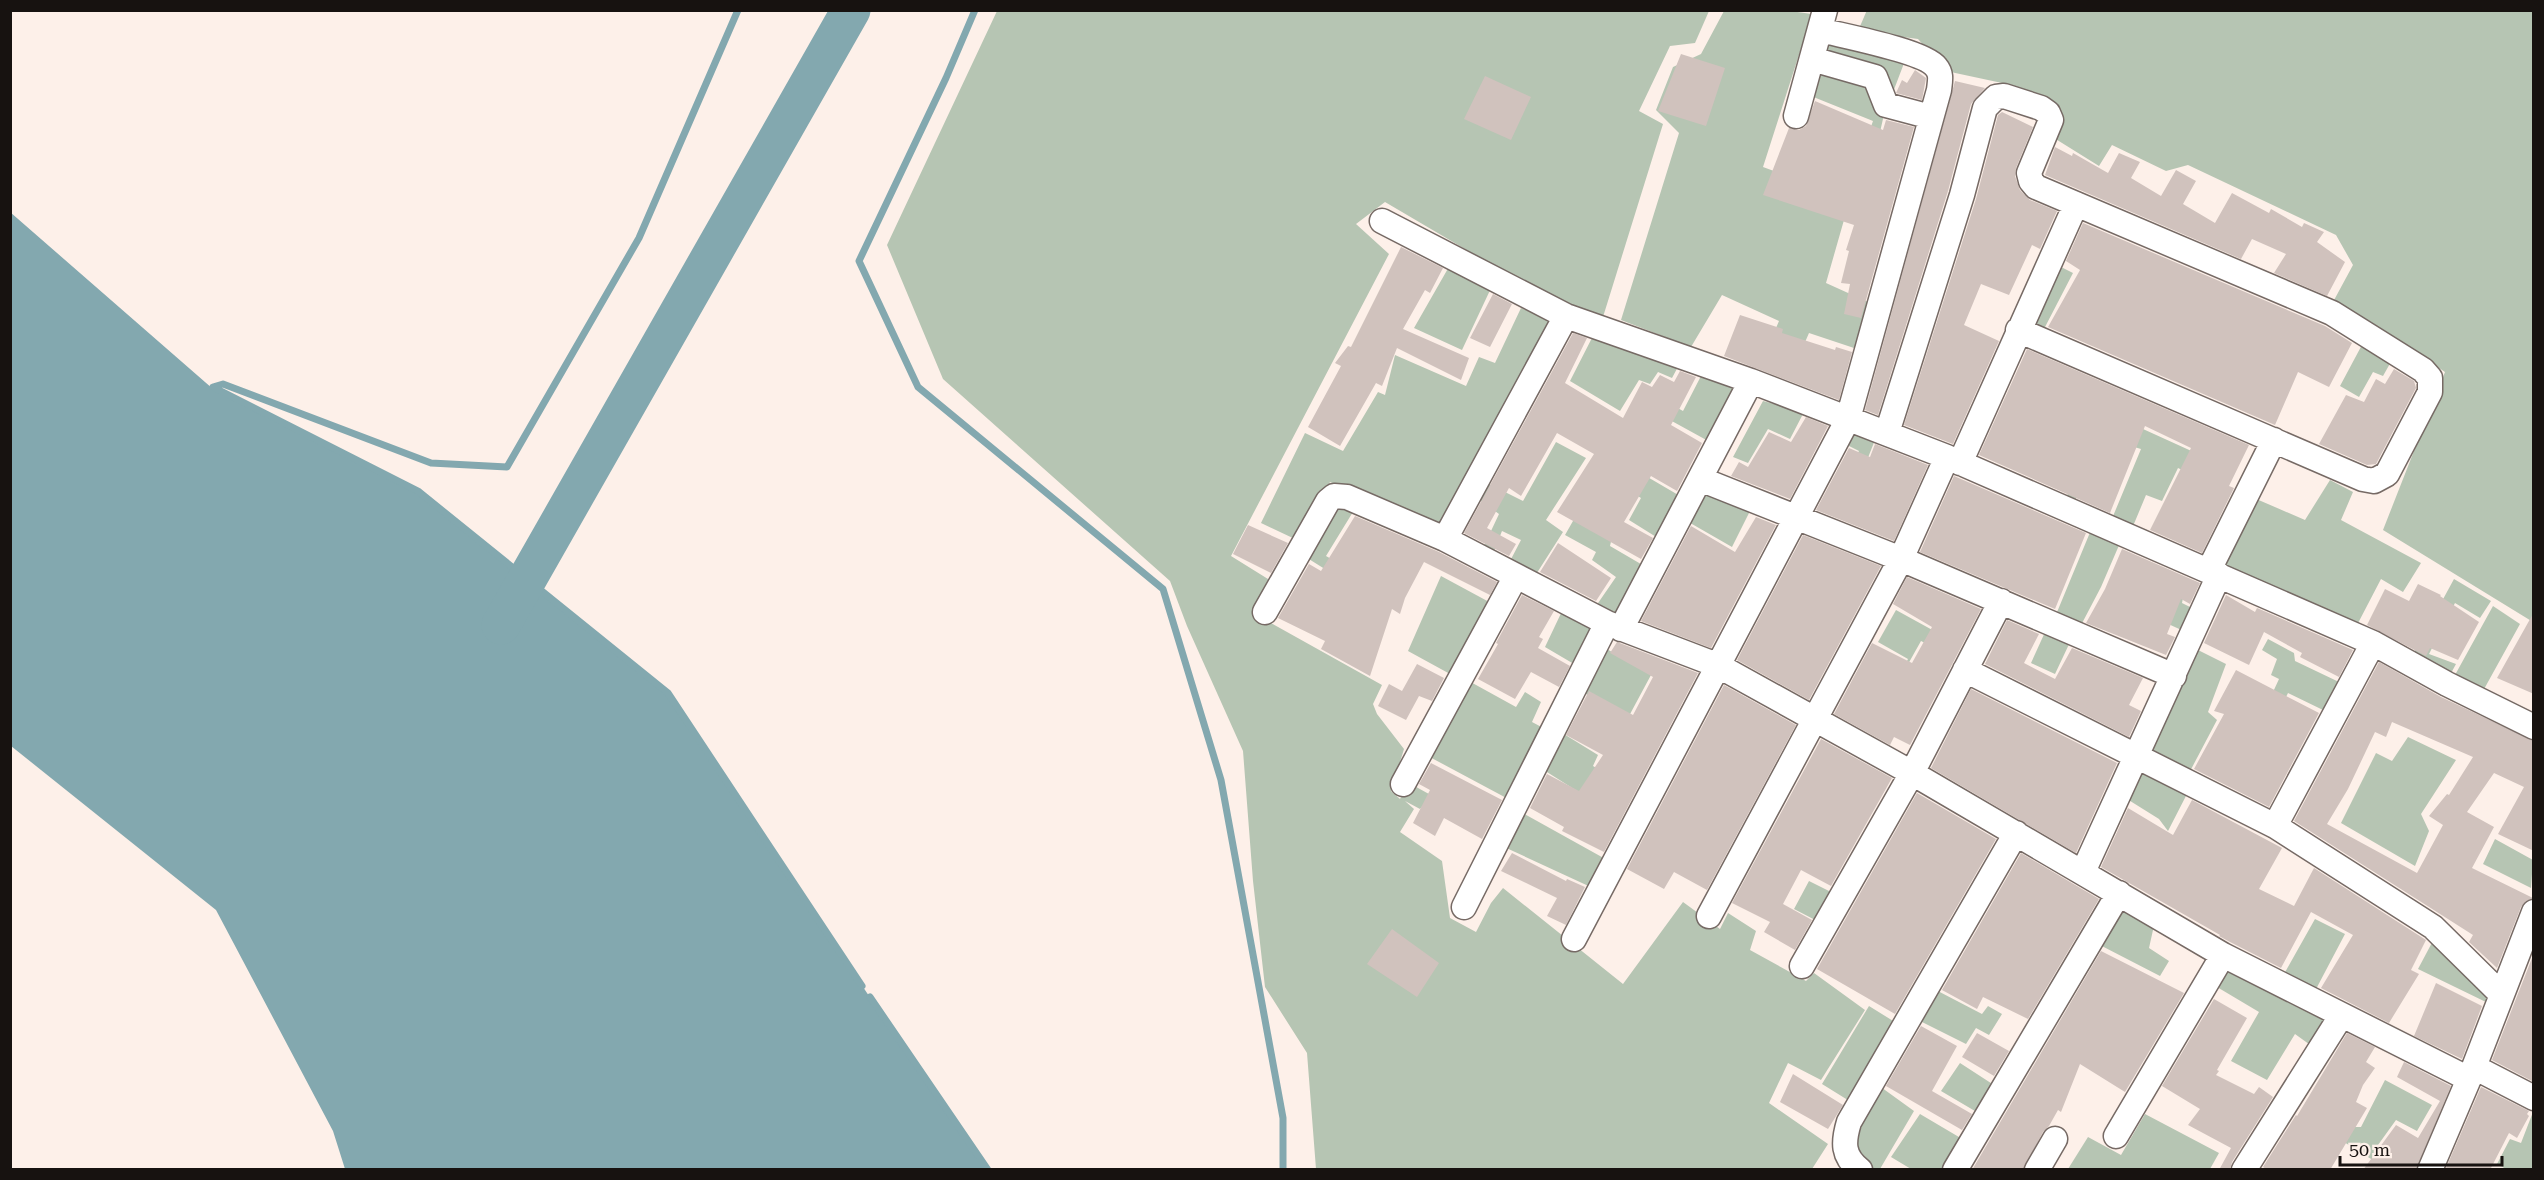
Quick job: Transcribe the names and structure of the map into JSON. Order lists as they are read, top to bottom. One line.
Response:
{"scale_bar":"50 m"}
